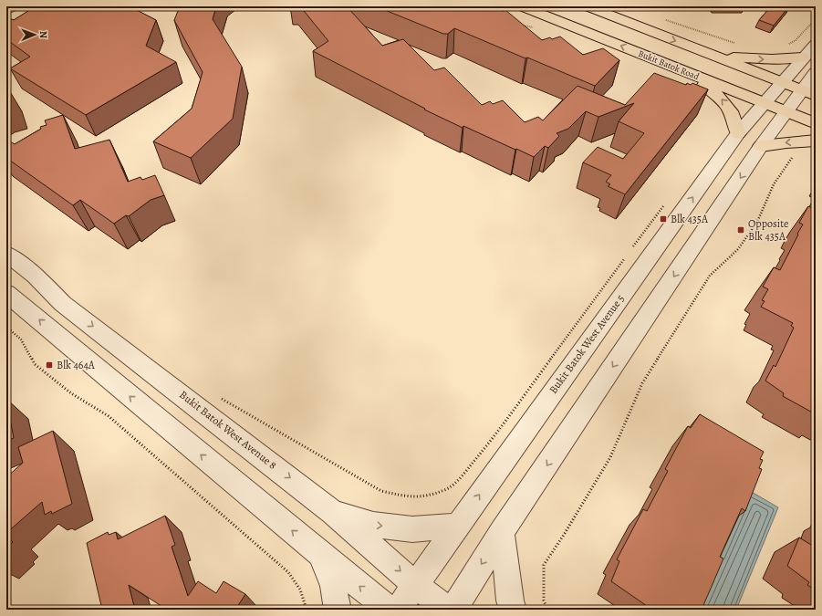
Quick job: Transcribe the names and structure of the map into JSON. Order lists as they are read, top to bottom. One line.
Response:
{"streets":{"main road":["Bukit Batok Road"],"street":["Bukit Batok West Avenue 5","Bukit Batok West Avenue 8"]},"crossings":[["Bukit Batok Road","Bukit Batok West Avenue 5"],["Bukit Batok West Avenue 5","Bukit Batok West Avenue 8"]],"places":{"transit":["Blk 435A","Opposite Blk 435A","Blk 464A"]},"north":"right"}
